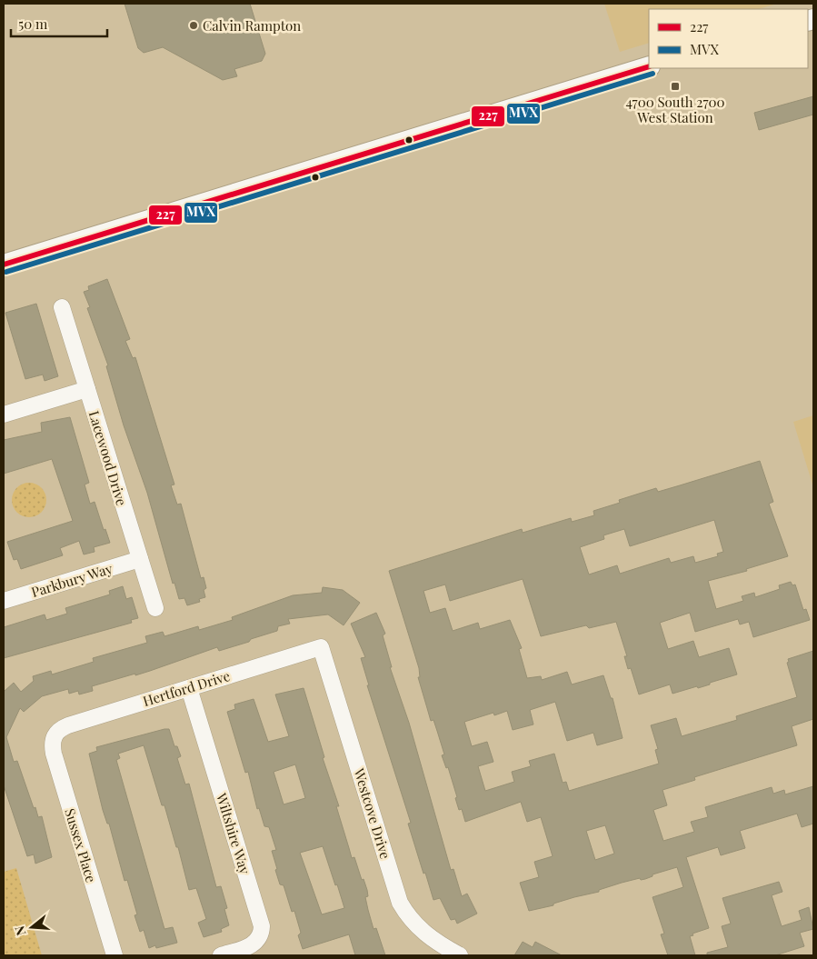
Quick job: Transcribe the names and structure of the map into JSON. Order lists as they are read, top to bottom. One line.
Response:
{"streets":{"street":["Lacewood Drive","Parkbury Way","Hertford Drive","Westcove Drive","Wiltshire Way","Sussex Place"]},"crossings":[["Lacewood Drive","Parkbury Way"],["Hertford Drive","Westcove Drive"],["Hertford Drive","Wiltshire Way"],["Hertford Drive","Sussex Place"]],"places":{"other":["Calvin Rampton"],"transit":["4700 South 2700 West Station"]},"lines":["transit line 227","transit line MVX"],"legend":["227","MVX"],"scale_bar":"50 m","north":"left"}
